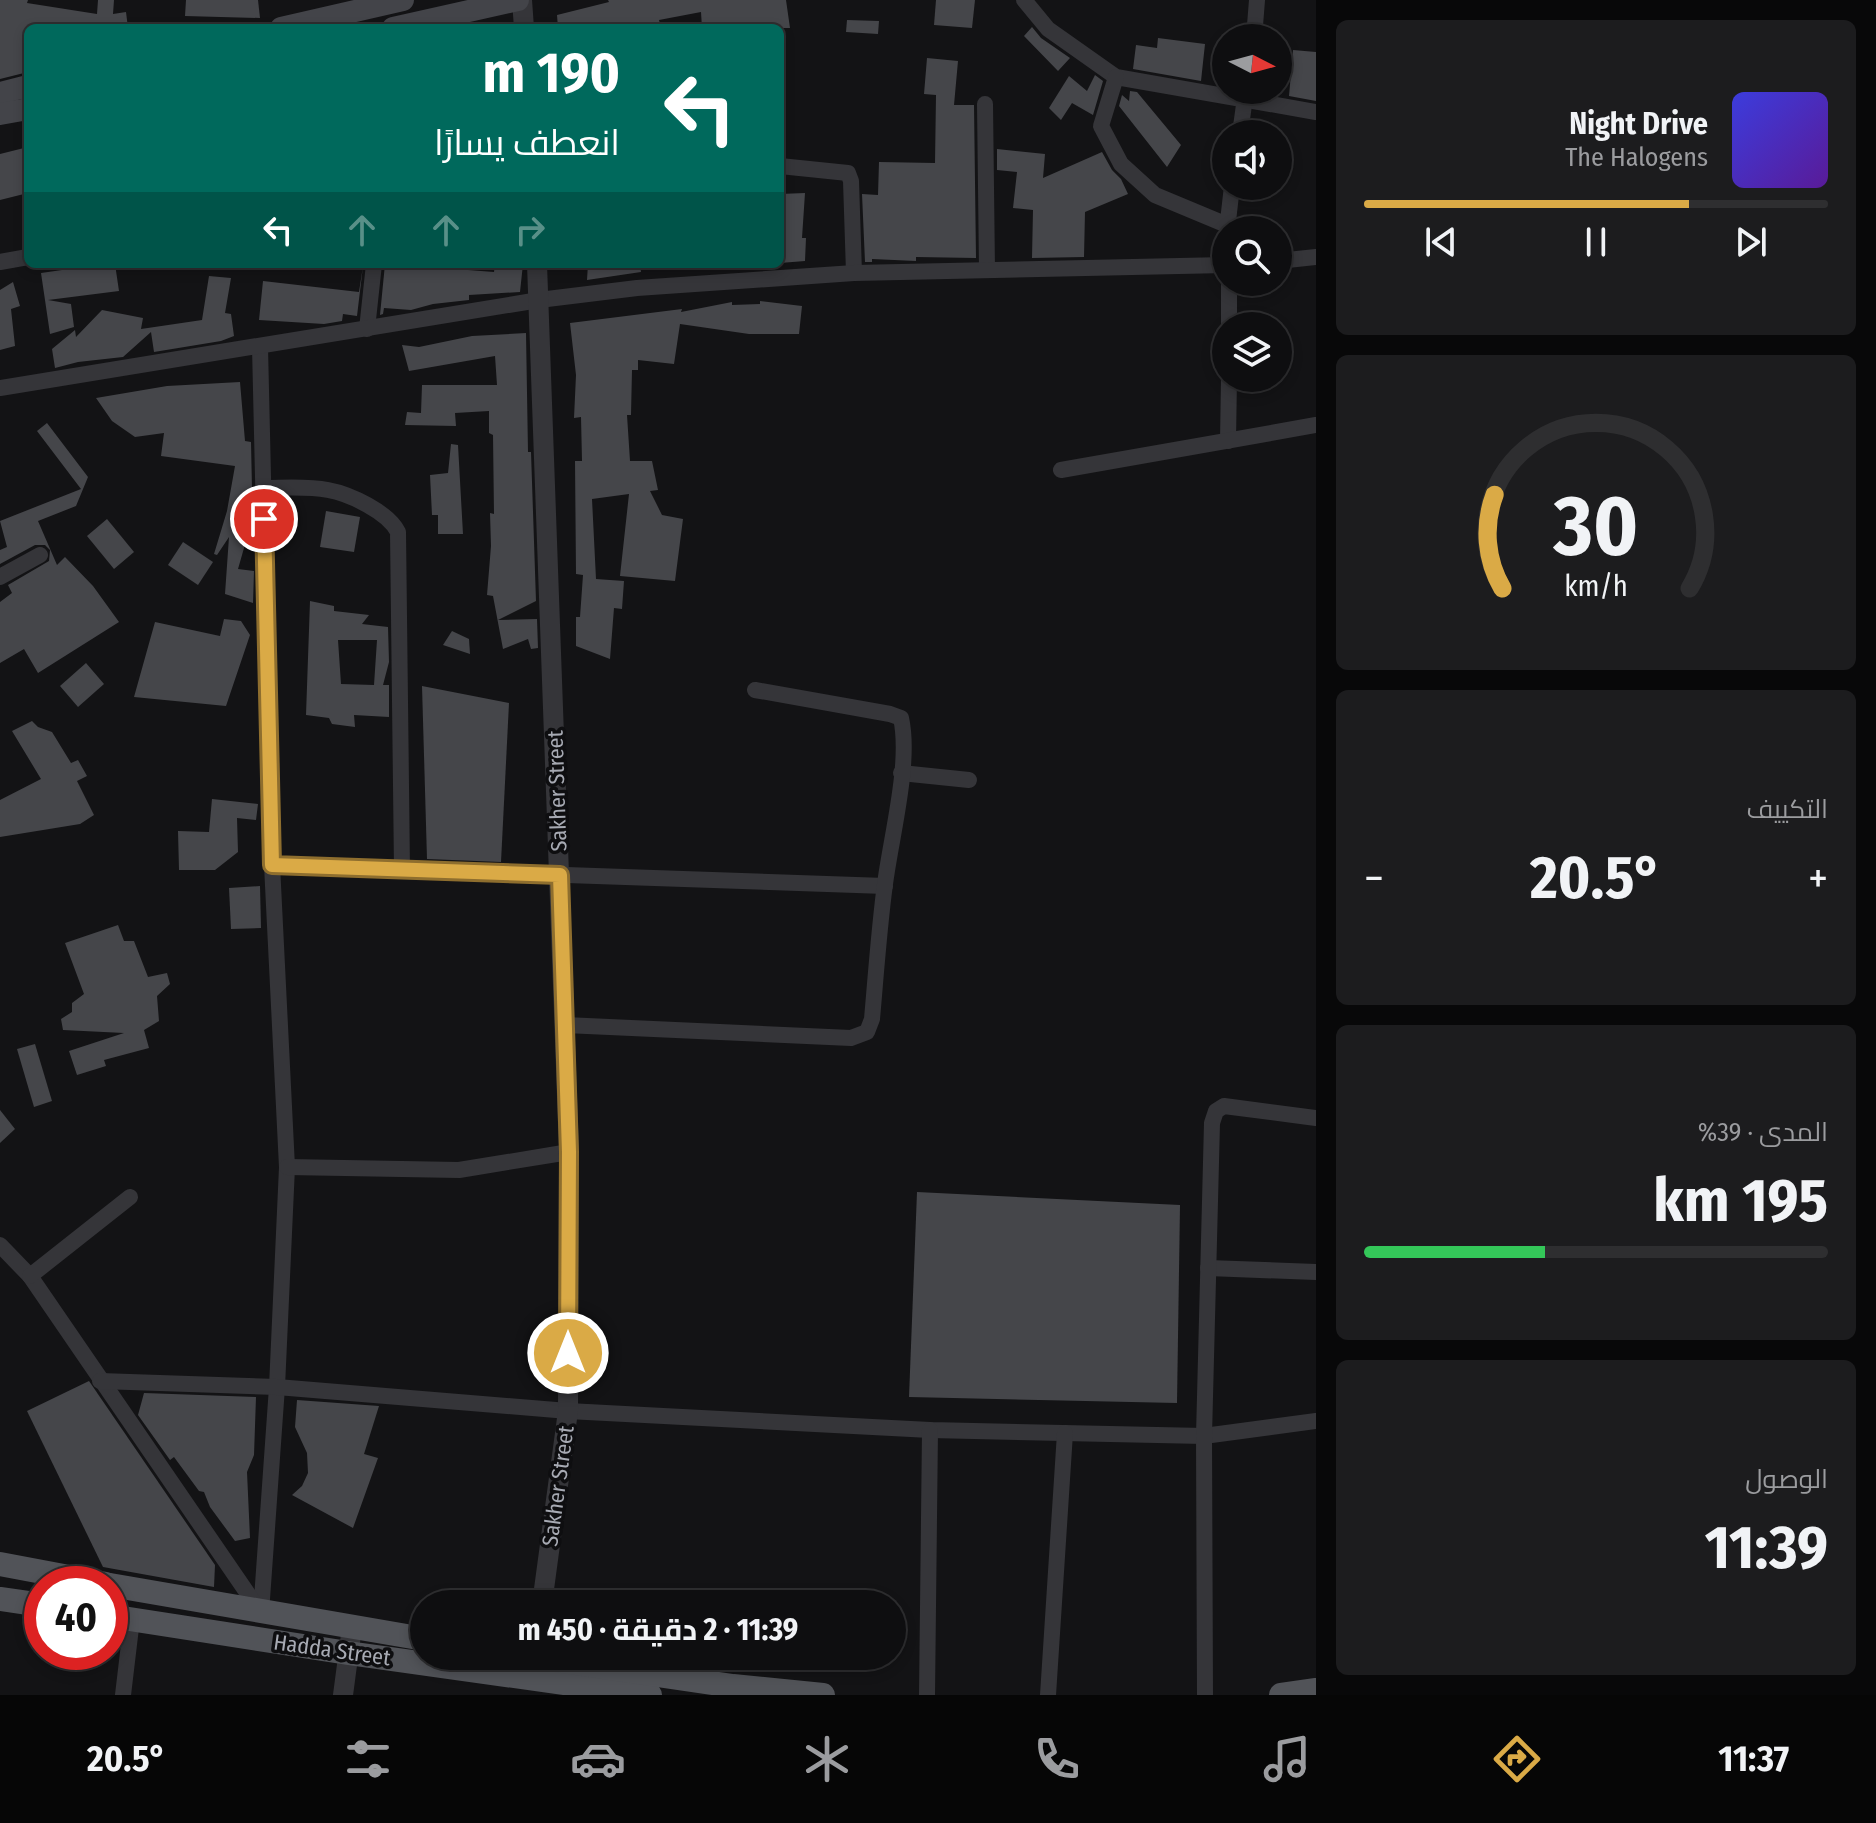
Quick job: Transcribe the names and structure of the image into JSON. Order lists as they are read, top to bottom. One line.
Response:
{"streets":{"main road":["Hadda Street"],"street":["Sakher Street"]},"north":"right","page":{"turn":["190 m","انعطف يسارًا"],"song":["Night Drive","The Halogens"],"tile":["التكييف",["المدى · 39%","195 km"],["الوصول","11:39"]],"heat":["−","20.5°","+"],"limit":"40","trip":"11:39 · 2 دقيقة · 450 m","tabs":["11:37","20.5°"],"gauge":["30","km/h"]}}
